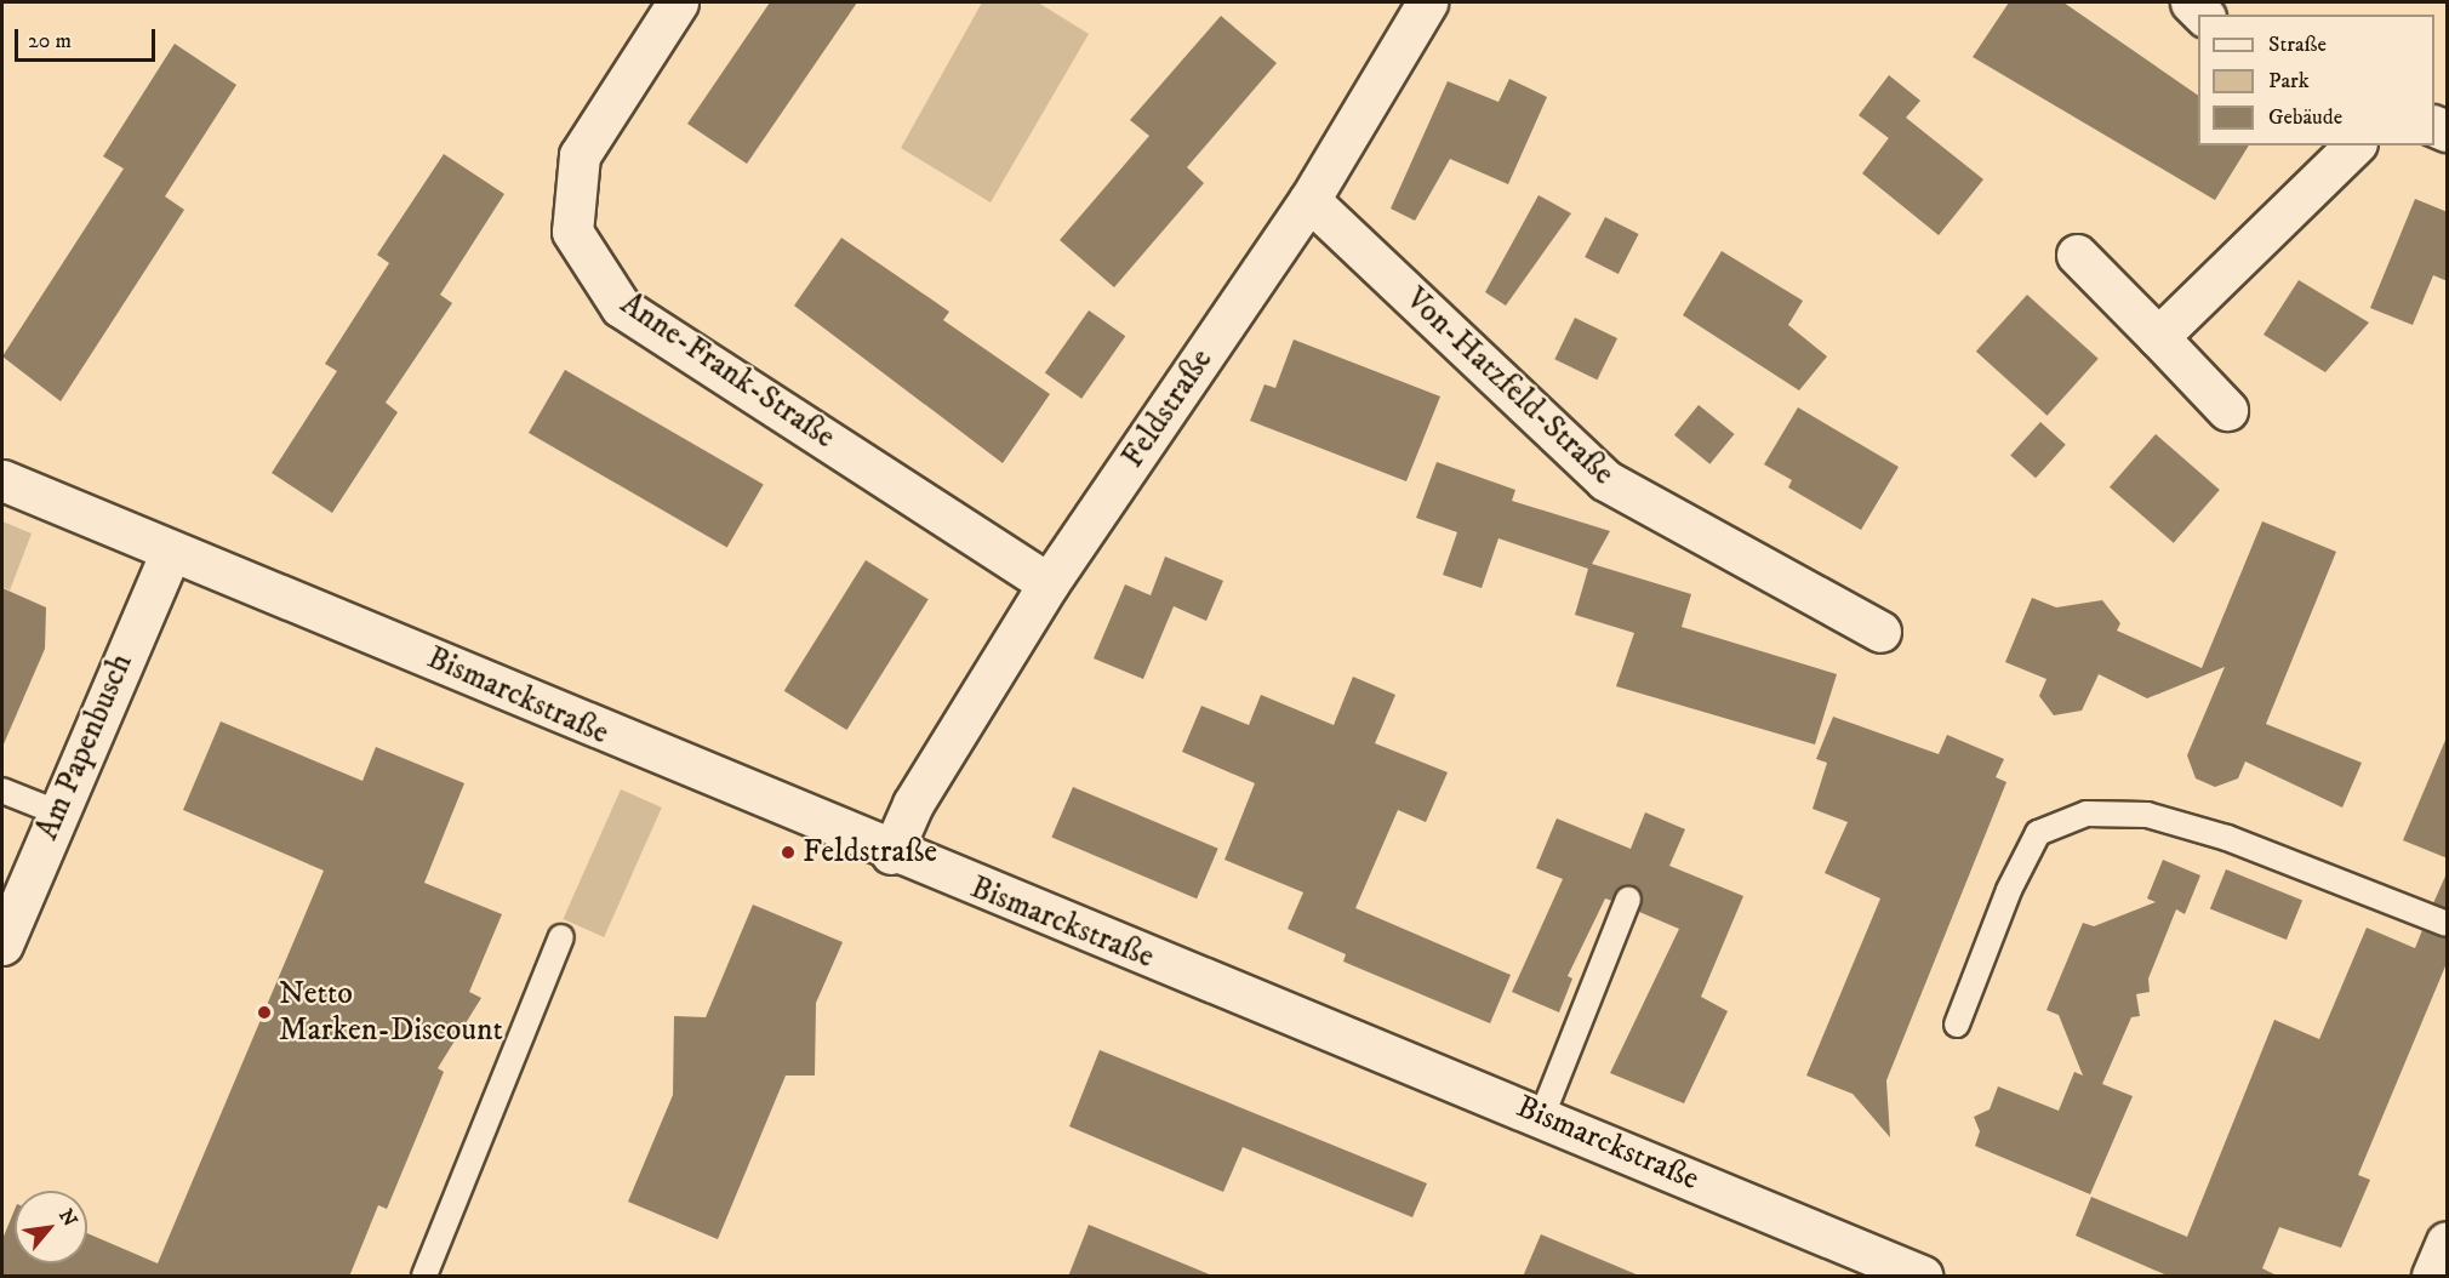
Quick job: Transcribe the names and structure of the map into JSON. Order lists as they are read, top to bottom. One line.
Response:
{"streets":{"street":["Anne-Frank-Straße","Von-Hatzfeld-Straße","Feldstraße","Bismarckstraße","Am Papenbusch"]},"crossings":[["Anne-Frank-Straße","Feldstraße"],["Von-Hatzfeld-Straße","Feldstraße"],["Feldstraße","Bismarckstraße"],["Bismarckstraße","Am Papenbusch"]],"places":["Feldstraße","Netto Marken-Discount"],"legend":["Straße","Park","Gebäude"],"scale_bar":"20 m","north":"top right"}
